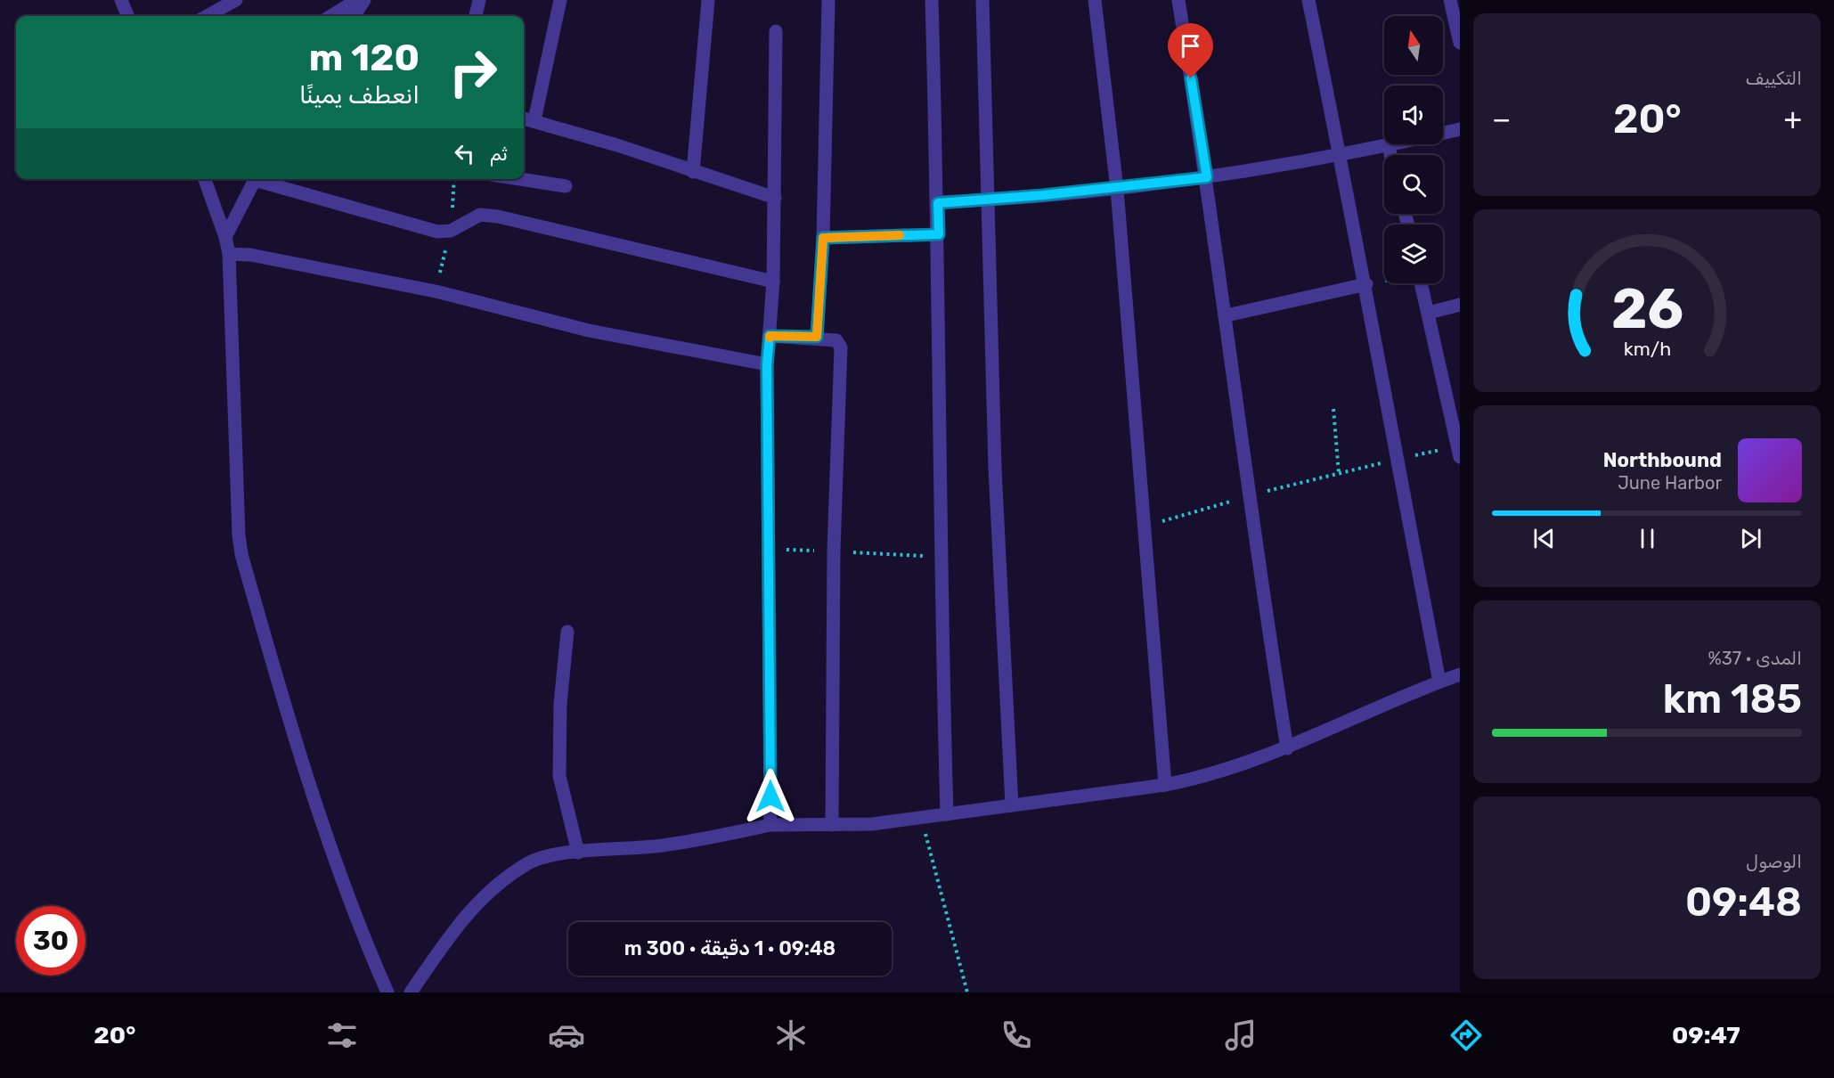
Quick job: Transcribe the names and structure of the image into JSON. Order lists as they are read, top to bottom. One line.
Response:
{"north":"top","page":{"tile":["التكييف",["المدى · 37%","185 km"],["الوصول","09:48"]],"turn":["120 m","انعطف يمينًا"],"heat":["−","20°","+"],"then":"ثم","song":["Northbound","June Harbor"],"limit":"30","trip":"09:48 · 1 دقيقة · 300 m","tabs":["09:47","20°"],"gauge":["26","km/h"]}}
